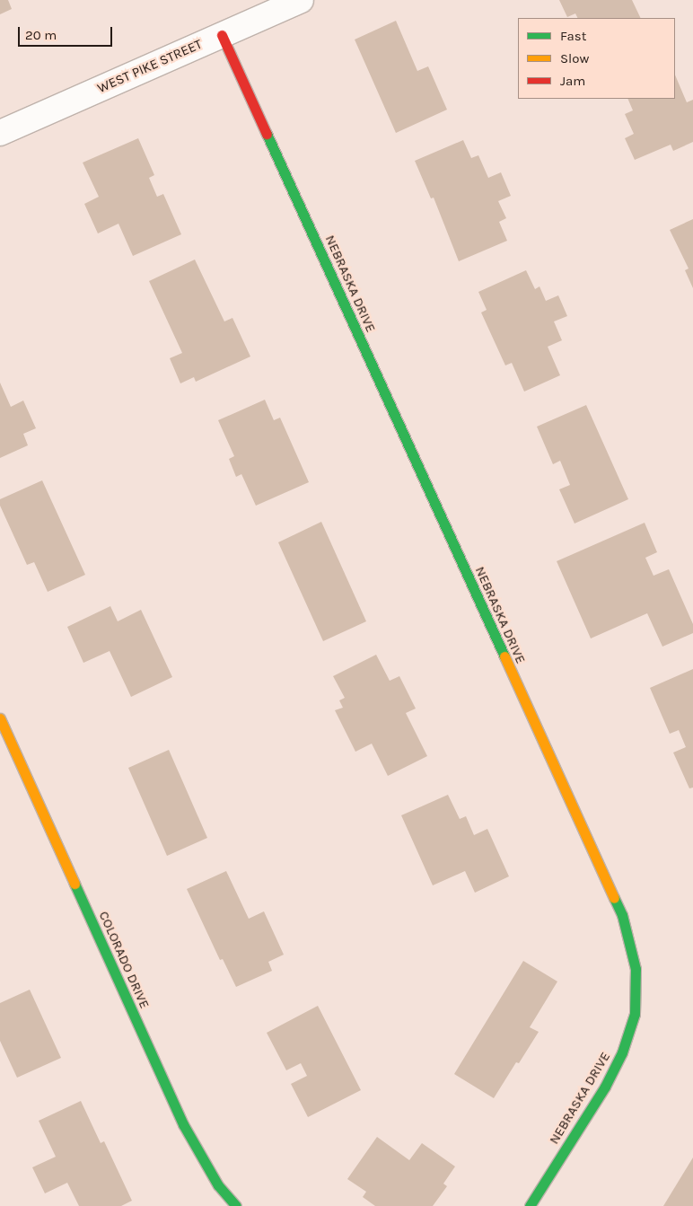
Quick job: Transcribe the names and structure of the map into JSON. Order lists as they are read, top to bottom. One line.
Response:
{"streets":{"street":["WEST PIKE STREET","NEBRASKA DRIVE","COLORADO DRIVE"]},"crossings":[["WEST PIKE STREET","NEBRASKA DRIVE"]],"legend":["Fast","Slow","Jam"],"scale_bar":"20 m"}
